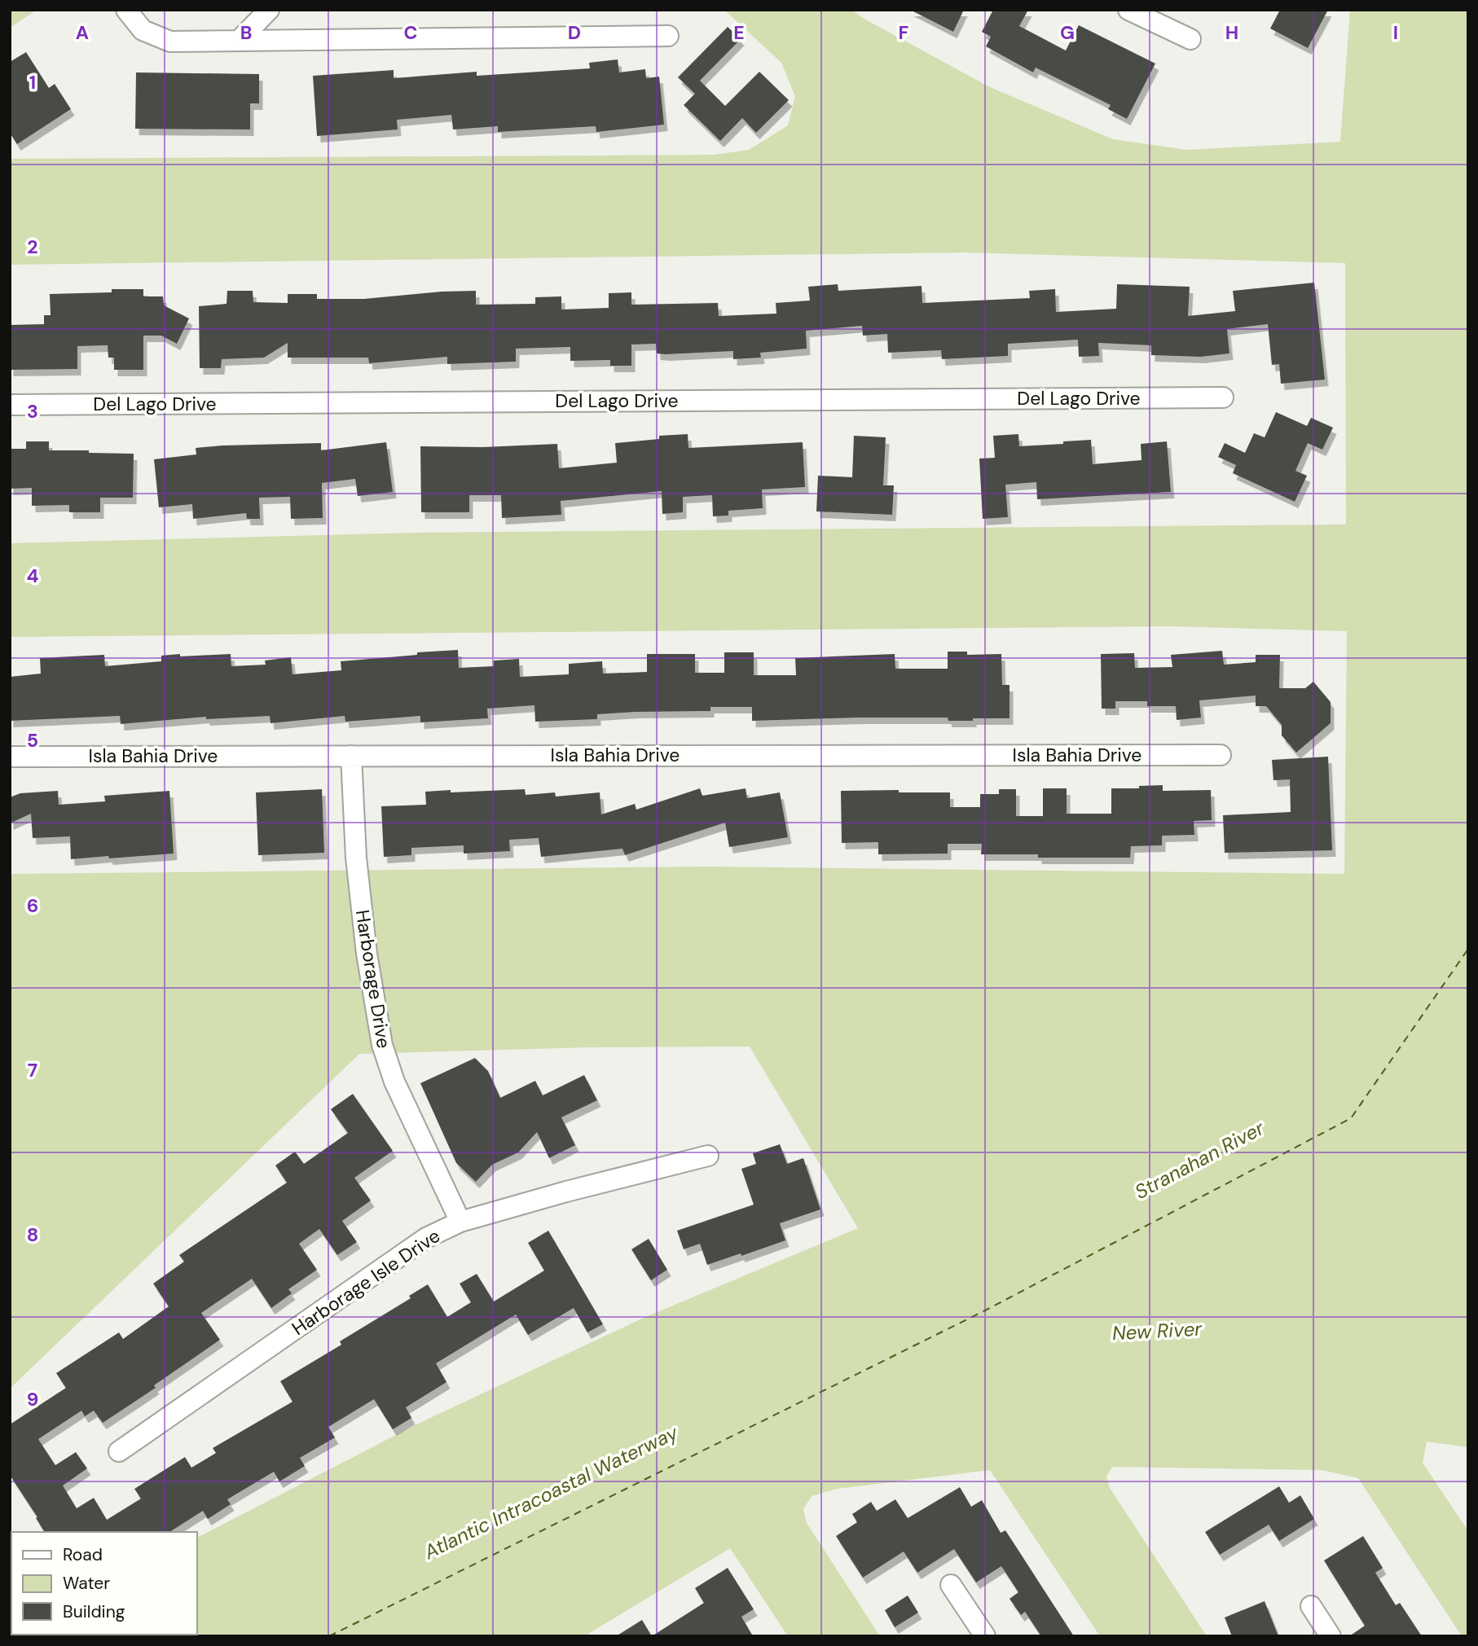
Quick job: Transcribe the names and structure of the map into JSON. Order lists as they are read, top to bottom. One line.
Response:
{"streets":{"street":["Del Lago Drive","Isla Bahia Drive","Harborage Drive","Harborage Isle Drive"]},"crossings":[["Isla Bahia Drive","Harborage Drive"],["Harborage Drive","Harborage Isle Drive"]],"water":["Stranahan River","New River","Atlantic Intracoastal Waterway"],"legend":["Road","Water","Building"],"grid":{"columns":["A","B","C","D","E","F","G","H","I"],"rows":["1","2","3","4","5","6","7","8","9"]}}
